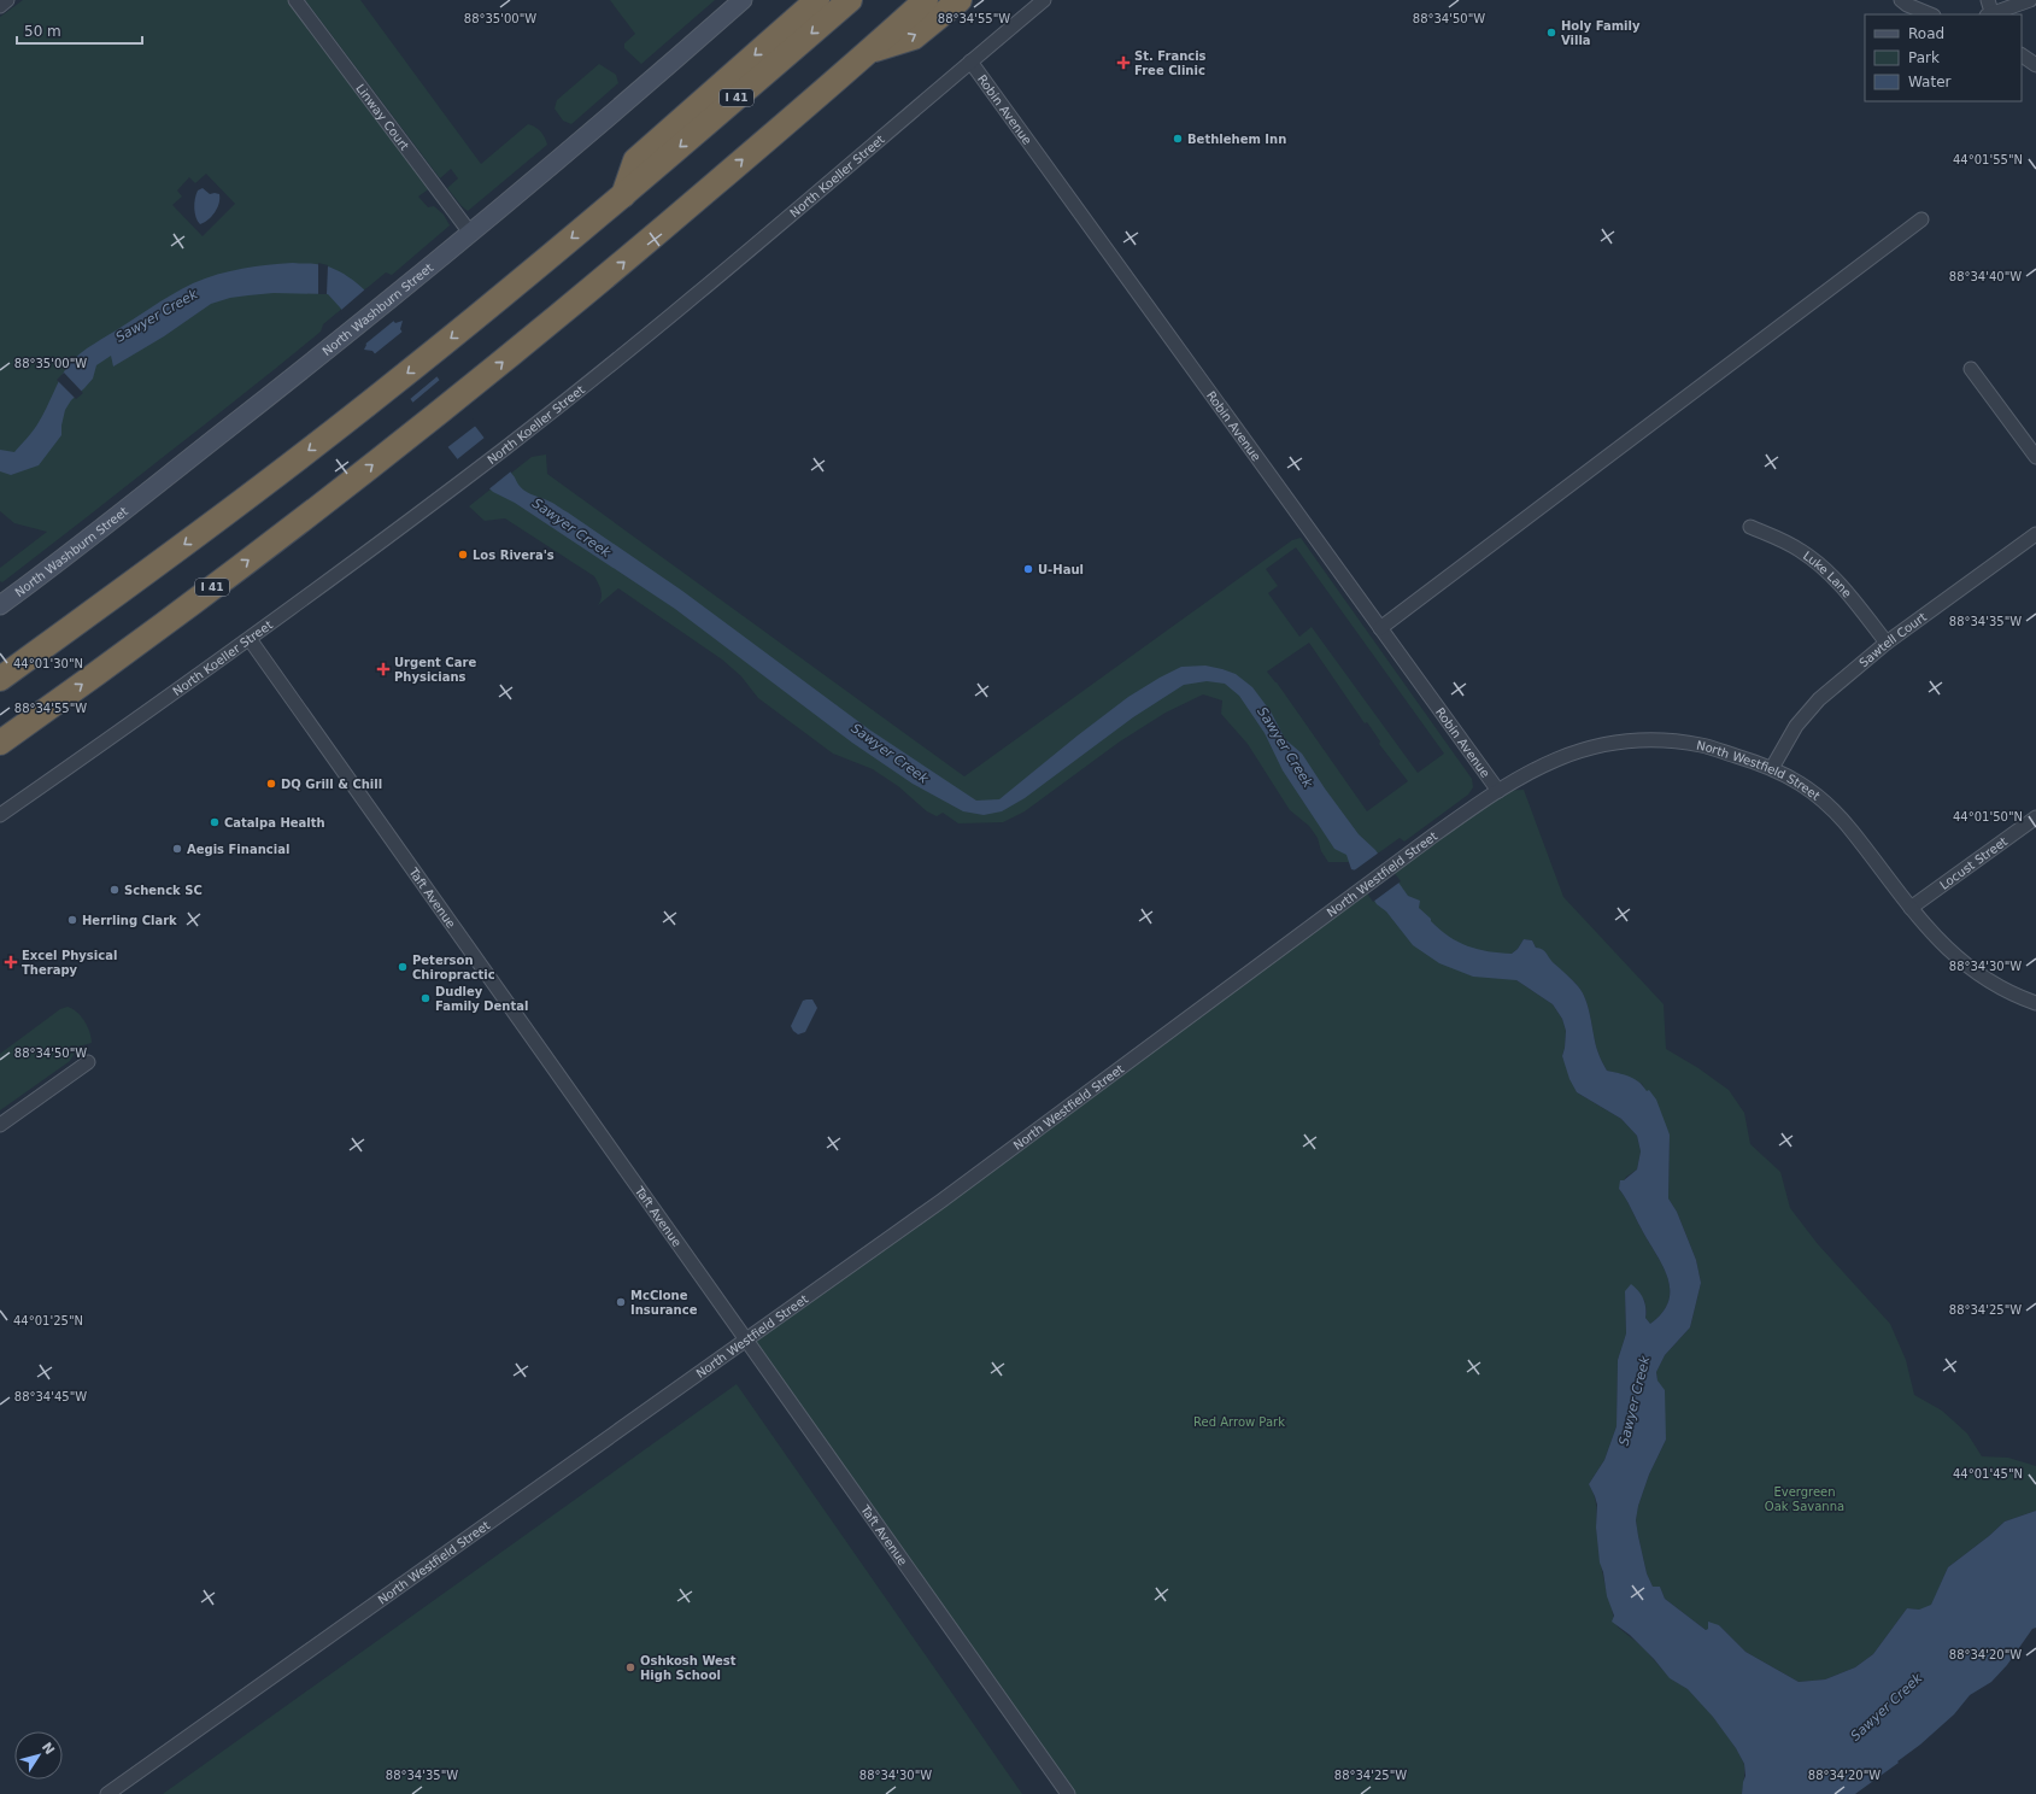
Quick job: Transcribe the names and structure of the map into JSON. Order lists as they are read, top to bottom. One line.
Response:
{"streets":{"highway":["I 41"],"street":["Robin Avenue","Linway Court","North Koeller Street","North Washburn Street","Luke Lane","Sawtell Court","North Westfield Street","Locust Street","Taft Avenue"]},"crossings":[["Robin Avenue","North Koeller Street"],["Robin Avenue","North Westfield Street"],["Linway Court","North Washburn Street"],["North Koeller Street","Taft Avenue"],["Luke Lane","Sawtell Court"],["Sawtell Court","North Westfield Street"],["North Westfield Street","Locust Street"],["North Westfield Street","Taft Avenue"]],"water":["Sawyer Creek"],"parks":["Red Arrow Park","Evergreen Oak Savanna"],"places":{"other":["Holy Family Villa","Bethlehem Inn","Los Rivera's","U-Haul","DQ Grill & Chill","Catalpa Health","Aegis Financial","Schenck SC","Herrling Clark","Peterson Chiropractic","Dudley Family Dental","McClone Insurance","Oshkosh West High School"],"health":["St. Francis Free Clinic","Urgent Care Physicians","Excel Physical Therapy"]},"legend":["Road","Park","Water"],"scale_bar":"50 m","north":"top right","coordinates":["88°34'55\"W","88°34'50\"W","88°35'00\"W","44°01'55\"N","88°34'40\"W","88°34'35\"W","44°01'30\"N","44°01'50\"N","88°34'30\"W","88°34'25\"W","44°01'25\"N","88°34'45\"W","44°01'45\"N","88°34'20\"W"]}
